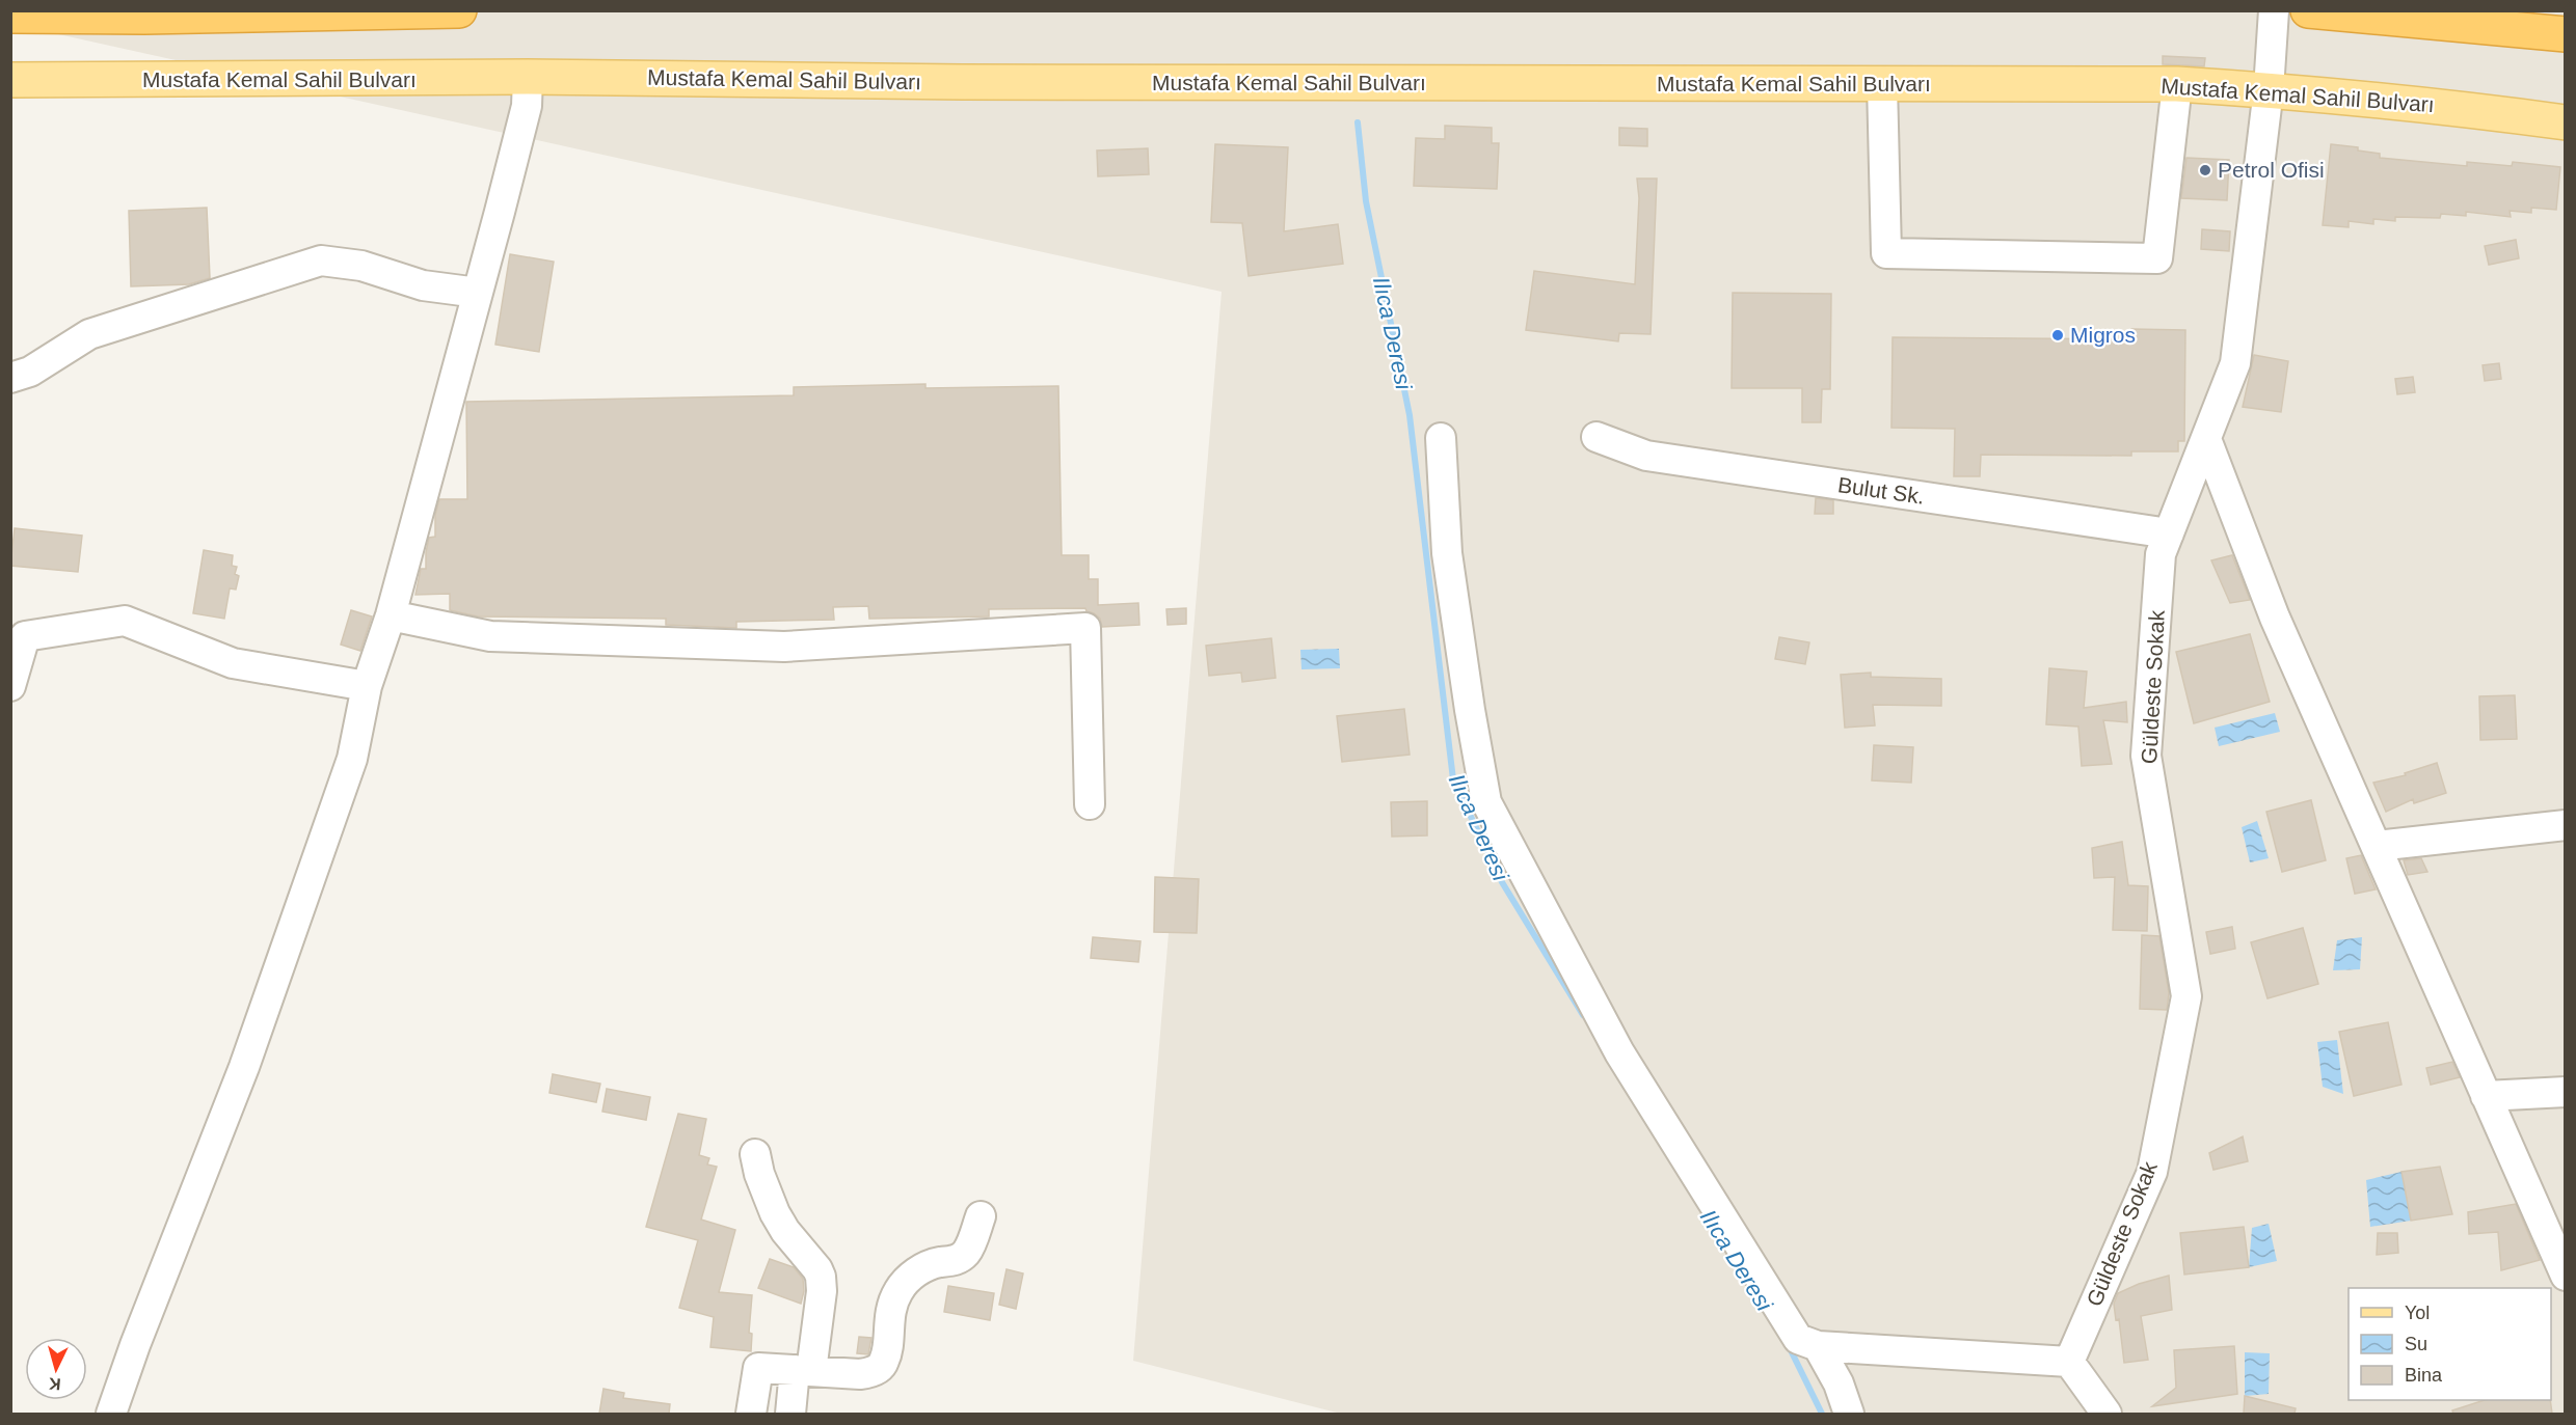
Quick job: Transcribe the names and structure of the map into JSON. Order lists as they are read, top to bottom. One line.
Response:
{"streets":{"main road":["Mustafa Kemal Sahil Bulvarı"],"street":["Bulut Sk.","Güldeste Sokak"]},"crossings":[["Mustafa Kemal Sahil Bulvarı","Güldeste Sokak"],["Bulut Sk.","Güldeste Sokak"]],"water":["Ilıca Deresi"],"places":["Petrol Ofisi","Migros"],"legend":["Yol","Su","Bina"],"north":"bottom"}
